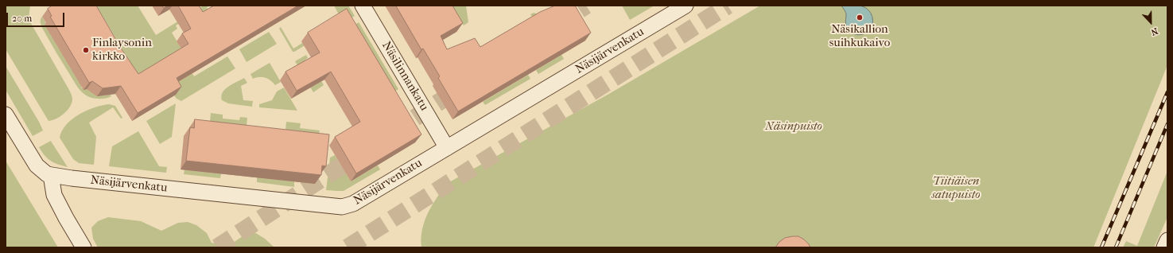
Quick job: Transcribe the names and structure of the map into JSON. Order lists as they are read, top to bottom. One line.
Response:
{"streets":{"street":["Näsijärvenkatu","Näsilinnankatu"]},"crossings":[["Näsijärvenkatu","Näsilinnankatu"]],"parks":["Näsinpuisto","Tiitiäisen satupuisto"],"places":["Näsikallion suihkukaivo","Finlaysonin kirkko"],"scale_bar":"20 m","north":"bottom"}
